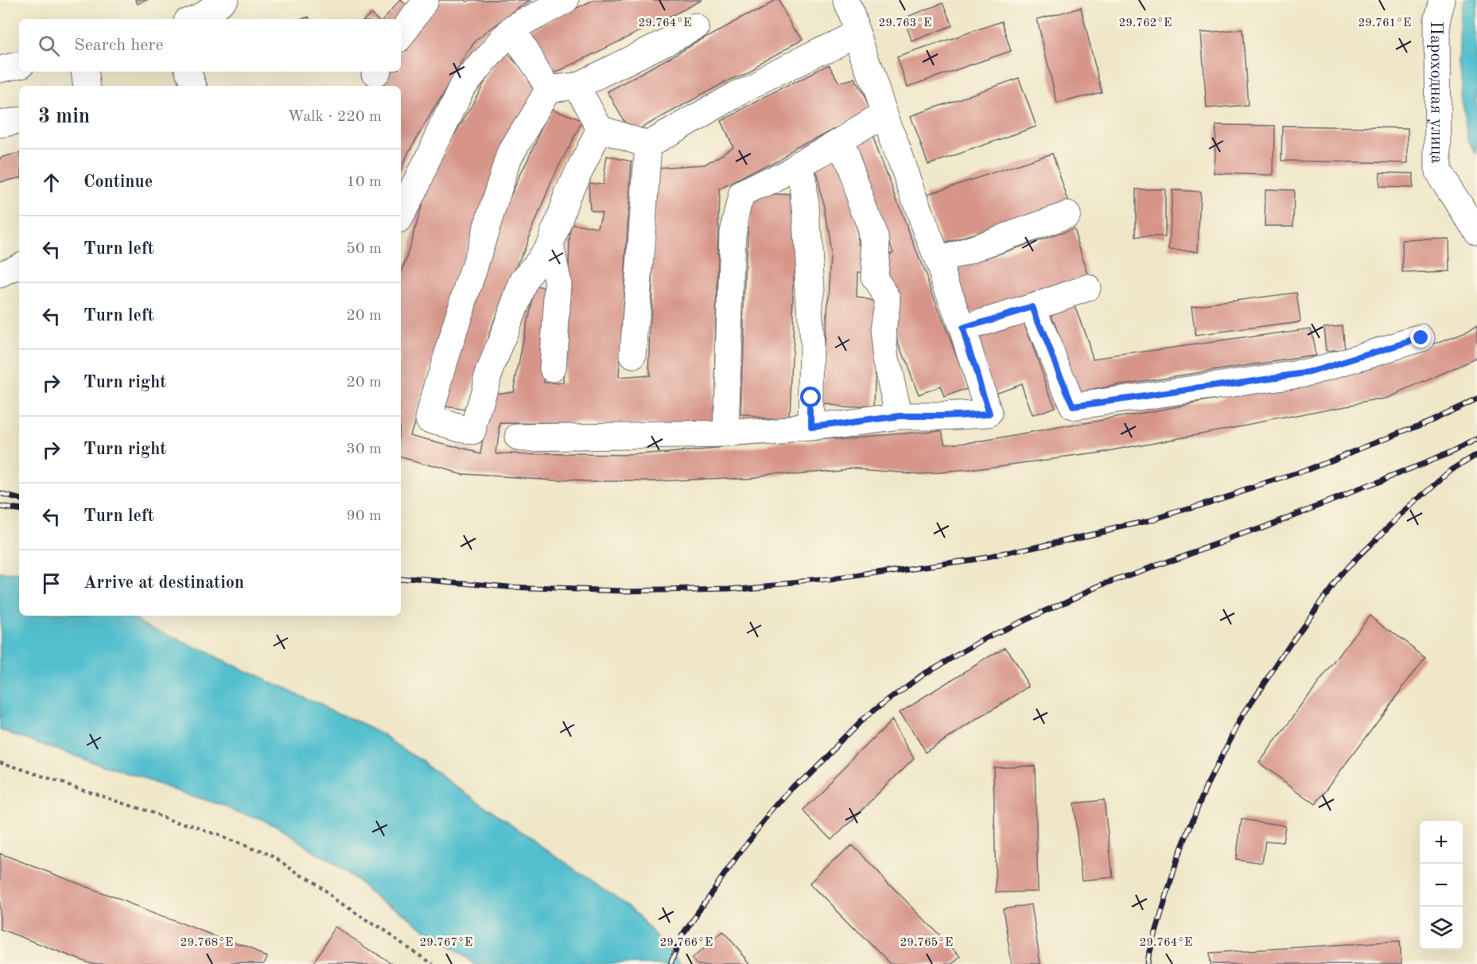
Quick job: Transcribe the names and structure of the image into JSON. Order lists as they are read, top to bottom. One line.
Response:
{"streets":{"street":["Пароходная улица"]},"page":{"search":"Search here","heading":["3 min","Walk · 220 m"],"list":[["Continue","10 m"],["Turn left","50 m"],["Turn left","20 m"],["Turn right","20 m"],["Turn right","30 m"],["Turn left","90 m"],"Arrive at destination"],"map_buttons":["+","−"]},"coordinates":["29.764°E","29.763°E","29.762°E","29.761°E","29.768°E","29.767°E","29.766°E","29.765°E"]}
